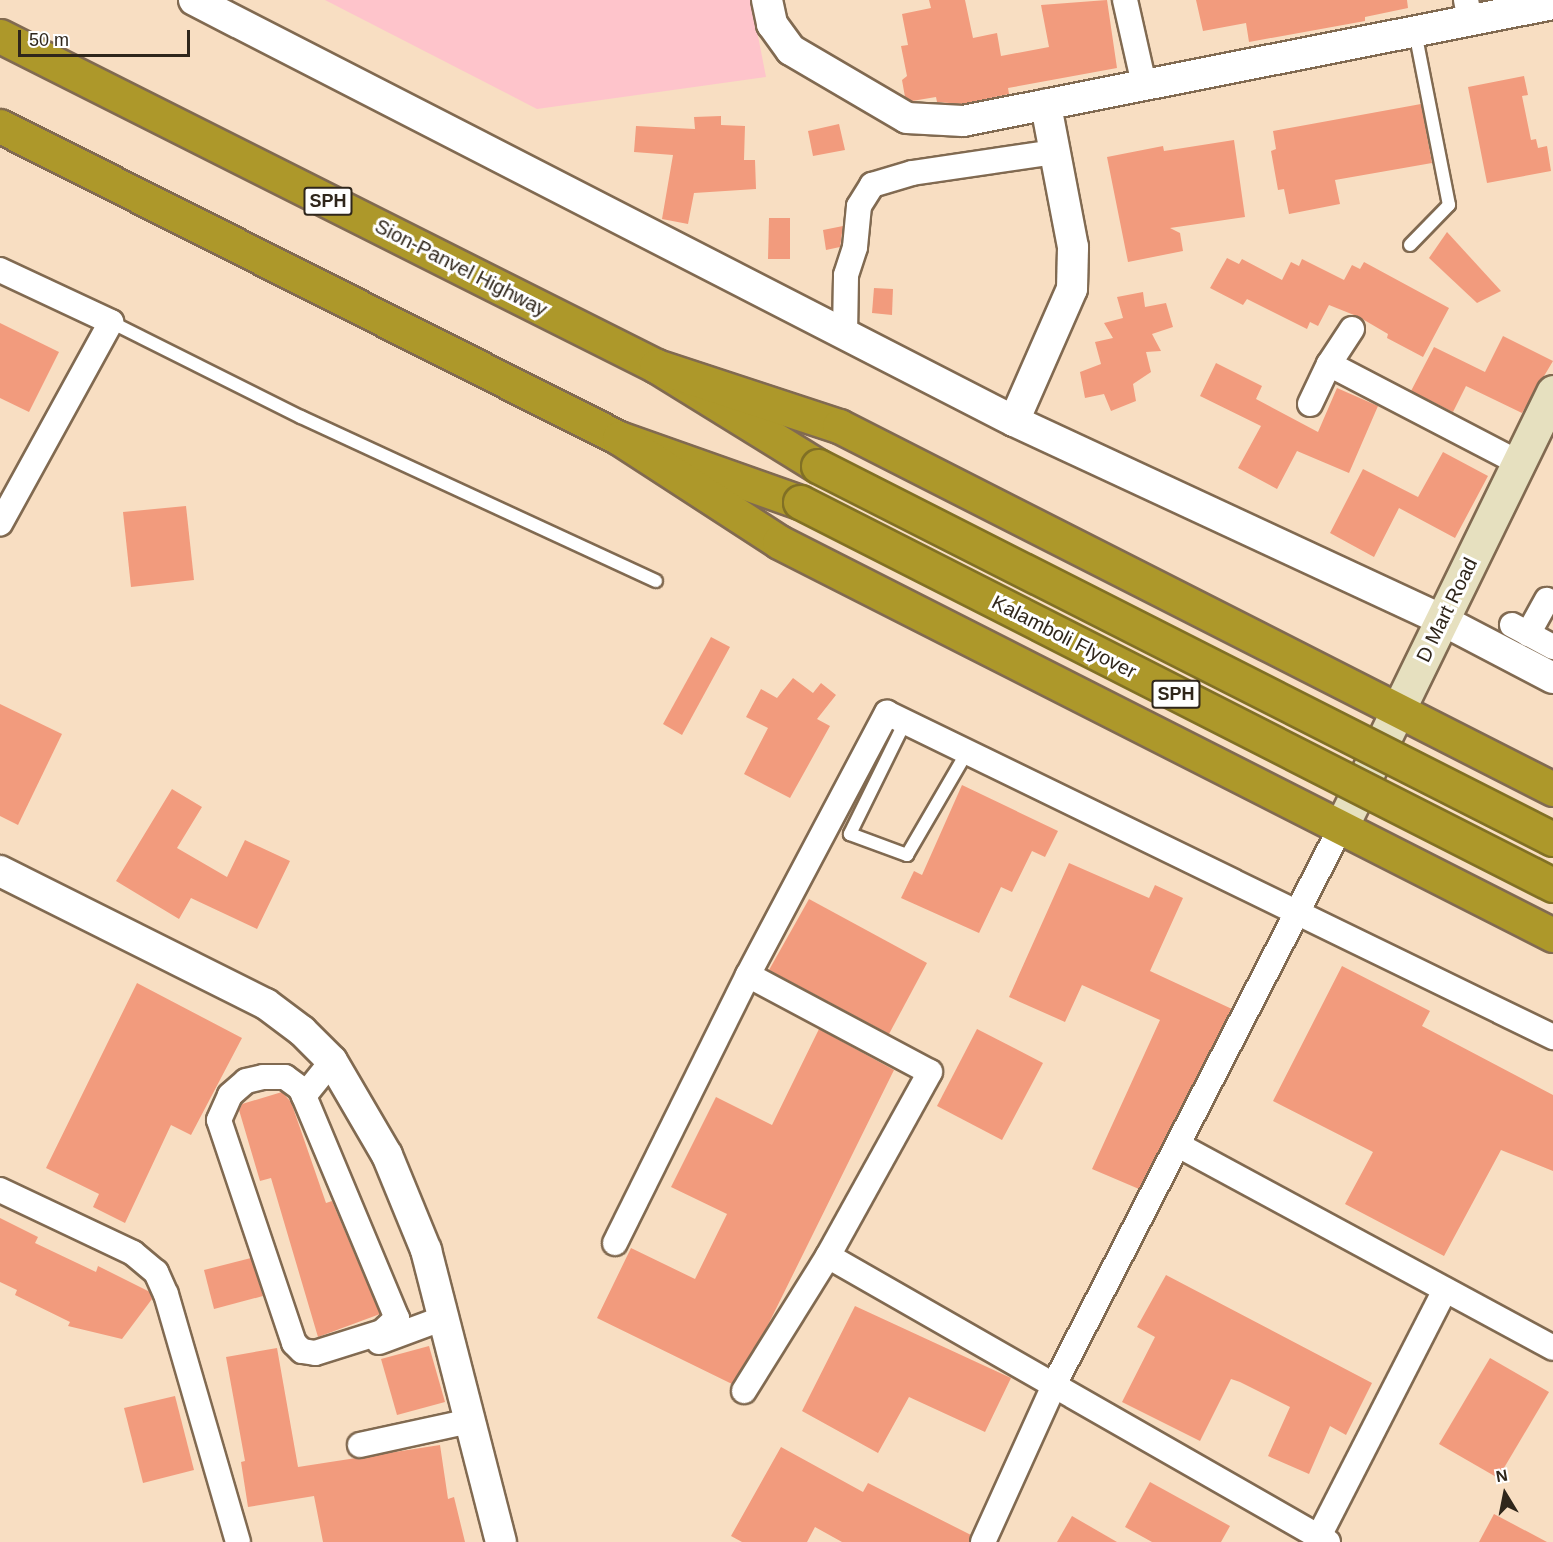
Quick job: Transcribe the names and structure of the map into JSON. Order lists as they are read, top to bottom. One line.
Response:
{"streets":{"highway":["SPH","Sion-Panvel Highway","Kalamboli Flyover"],"main road":["D Mart Road"]},"crossings":[["SPH","Kalamboli Flyover"]],"scale_bar":"50 m","north":"top"}
